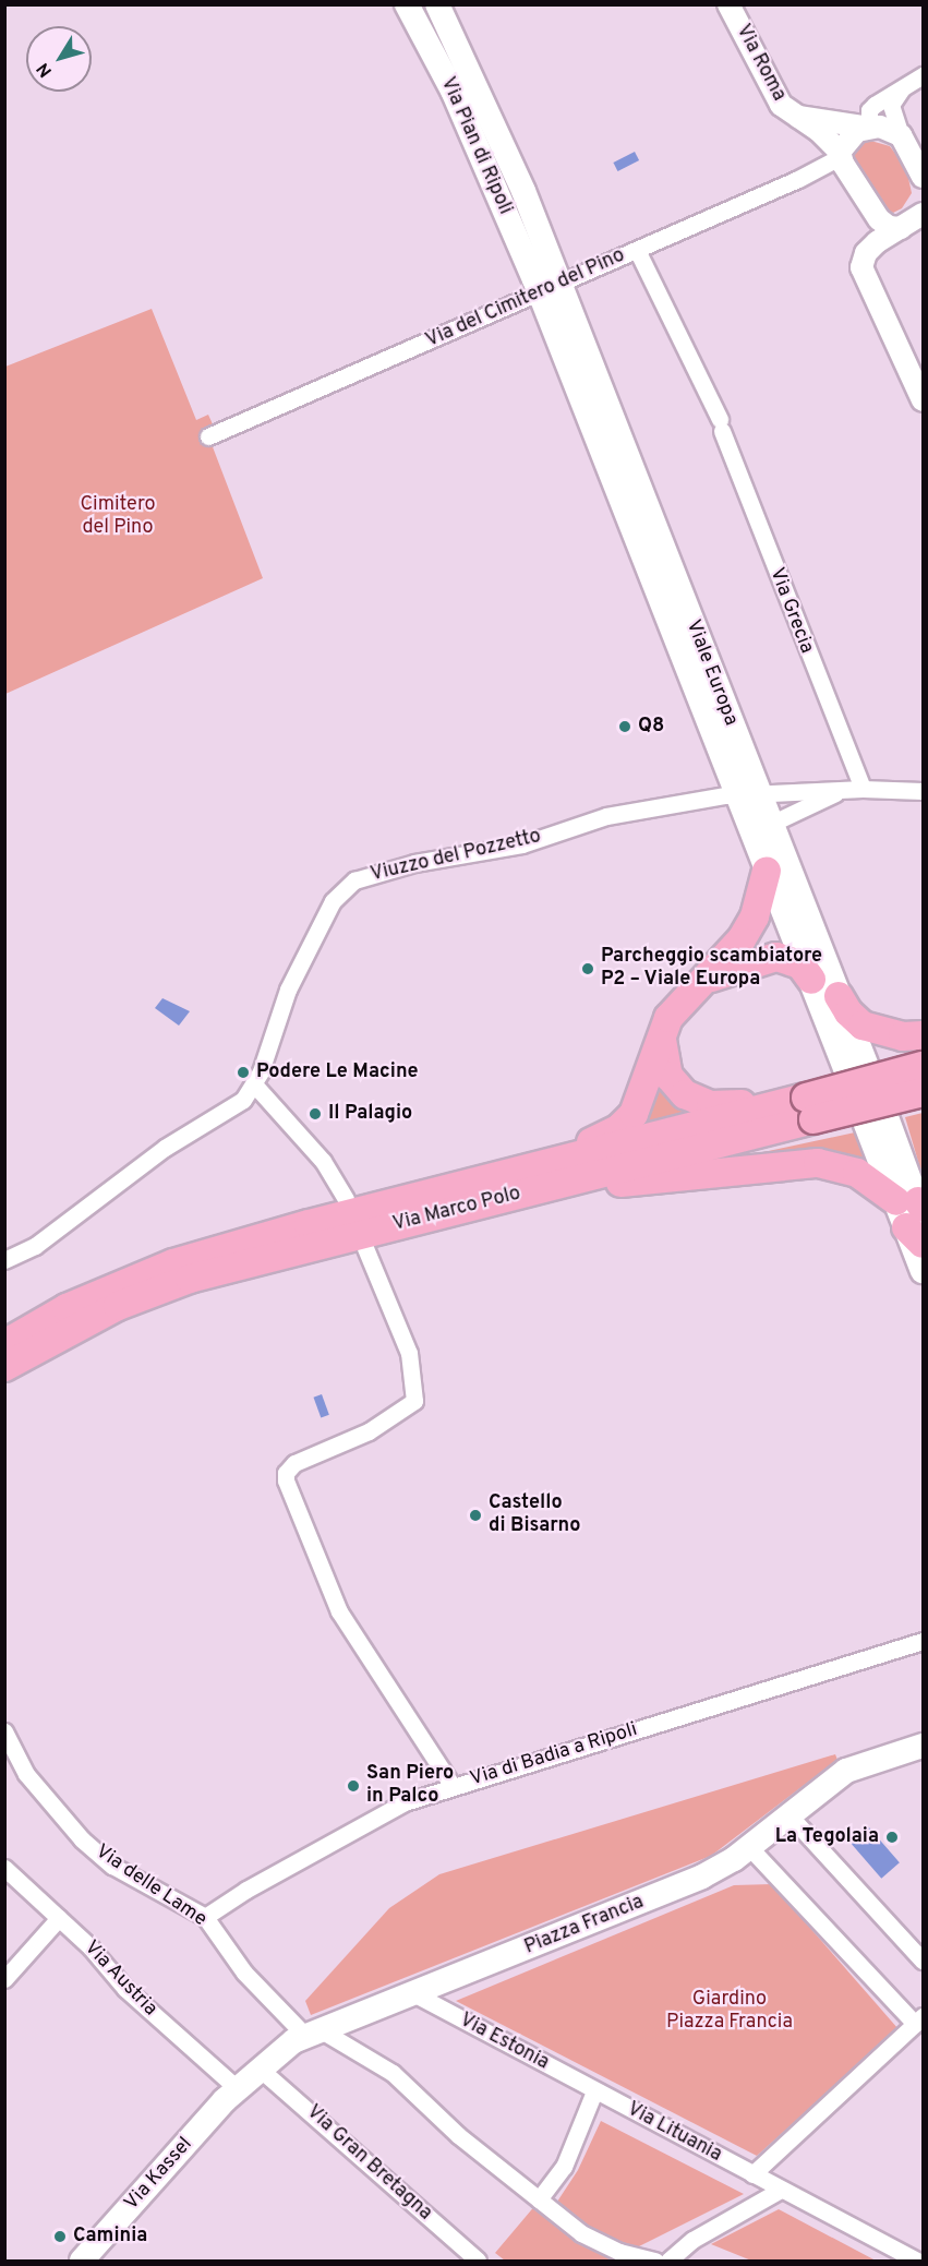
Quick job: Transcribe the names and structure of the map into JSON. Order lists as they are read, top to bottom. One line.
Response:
{"streets":{"highway":["Via Marco Polo"],"main road":["Via Pian di Ripoli","Viale Europa","Piazza Francia","Via Kassel"],"street":["Via Roma","Via del Cimitero del Pino","Via Grecia","Viuzzo del Pozzetto","Via di Badia a Ripoli","Via delle Lame","Via Austria","Via Estonia","Via Lituania","Via Gran Bretagna"]},"crossings":[["Via Roma","Via del Cimitero del Pino"],["Via Pian di Ripoli","Via del Cimitero del Pino"],["Via Pian di Ripoli","Viale Europa"],["Via del Cimitero del Pino","Via Grecia"],["Via del Cimitero del Pino","Viale Europa"],["Via Grecia","Viuzzo del Pozzetto"],["Viale Europa","Viuzzo del Pozzetto"],["Via di Badia a Ripoli","Via delle Lame"],["Via delle Lame","Piazza Francia"],["Via delle Lame","Via Kassel"],["Piazza Francia","Via Estonia"],["Piazza Francia","Via Kassel"],["Via Austria","Via Kassel"],["Via Estonia","Via Lituania"],["Via Gran Bretagna","Via Kassel"]],"parks":["Cimitero del Pino","Giardino Piazza Francia"],"places":["Q8","Parcheggio scambiatore P2 – Viale Europa","Podere Le Macine","Il Palagio","Castello di Bisarno","San Piero in Palco","La Tegolaia","Caminia"],"north":"bottom left"}
